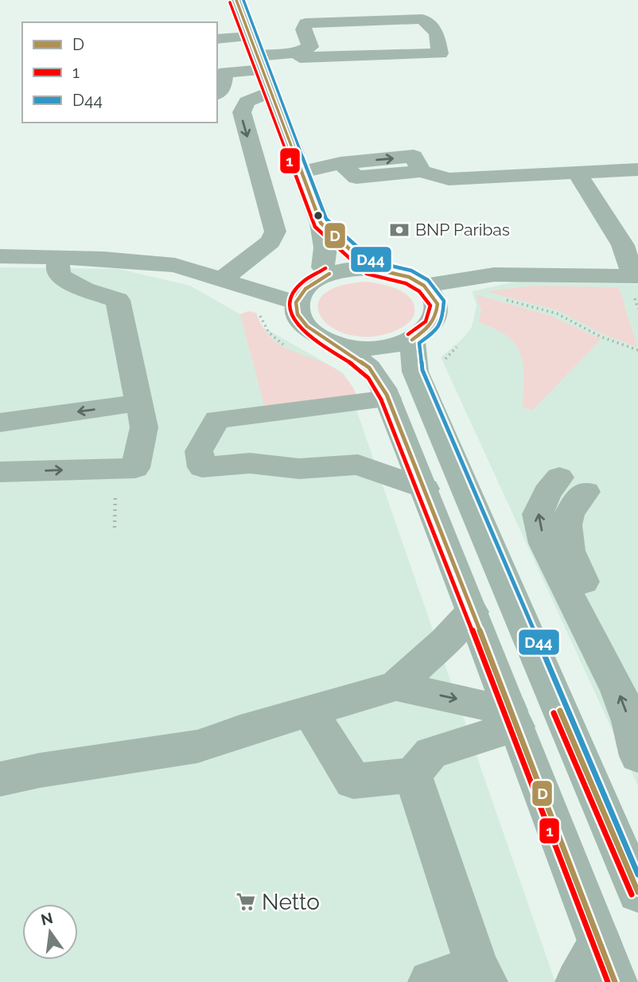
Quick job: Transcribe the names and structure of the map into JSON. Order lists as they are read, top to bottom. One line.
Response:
{"places":{"bank":["BNP Paribas"],"supermarket":["Netto"]},"lines":["transit line D","transit line D44","transit line 1"],"legend":["D","1","D44"],"north":"top"}
